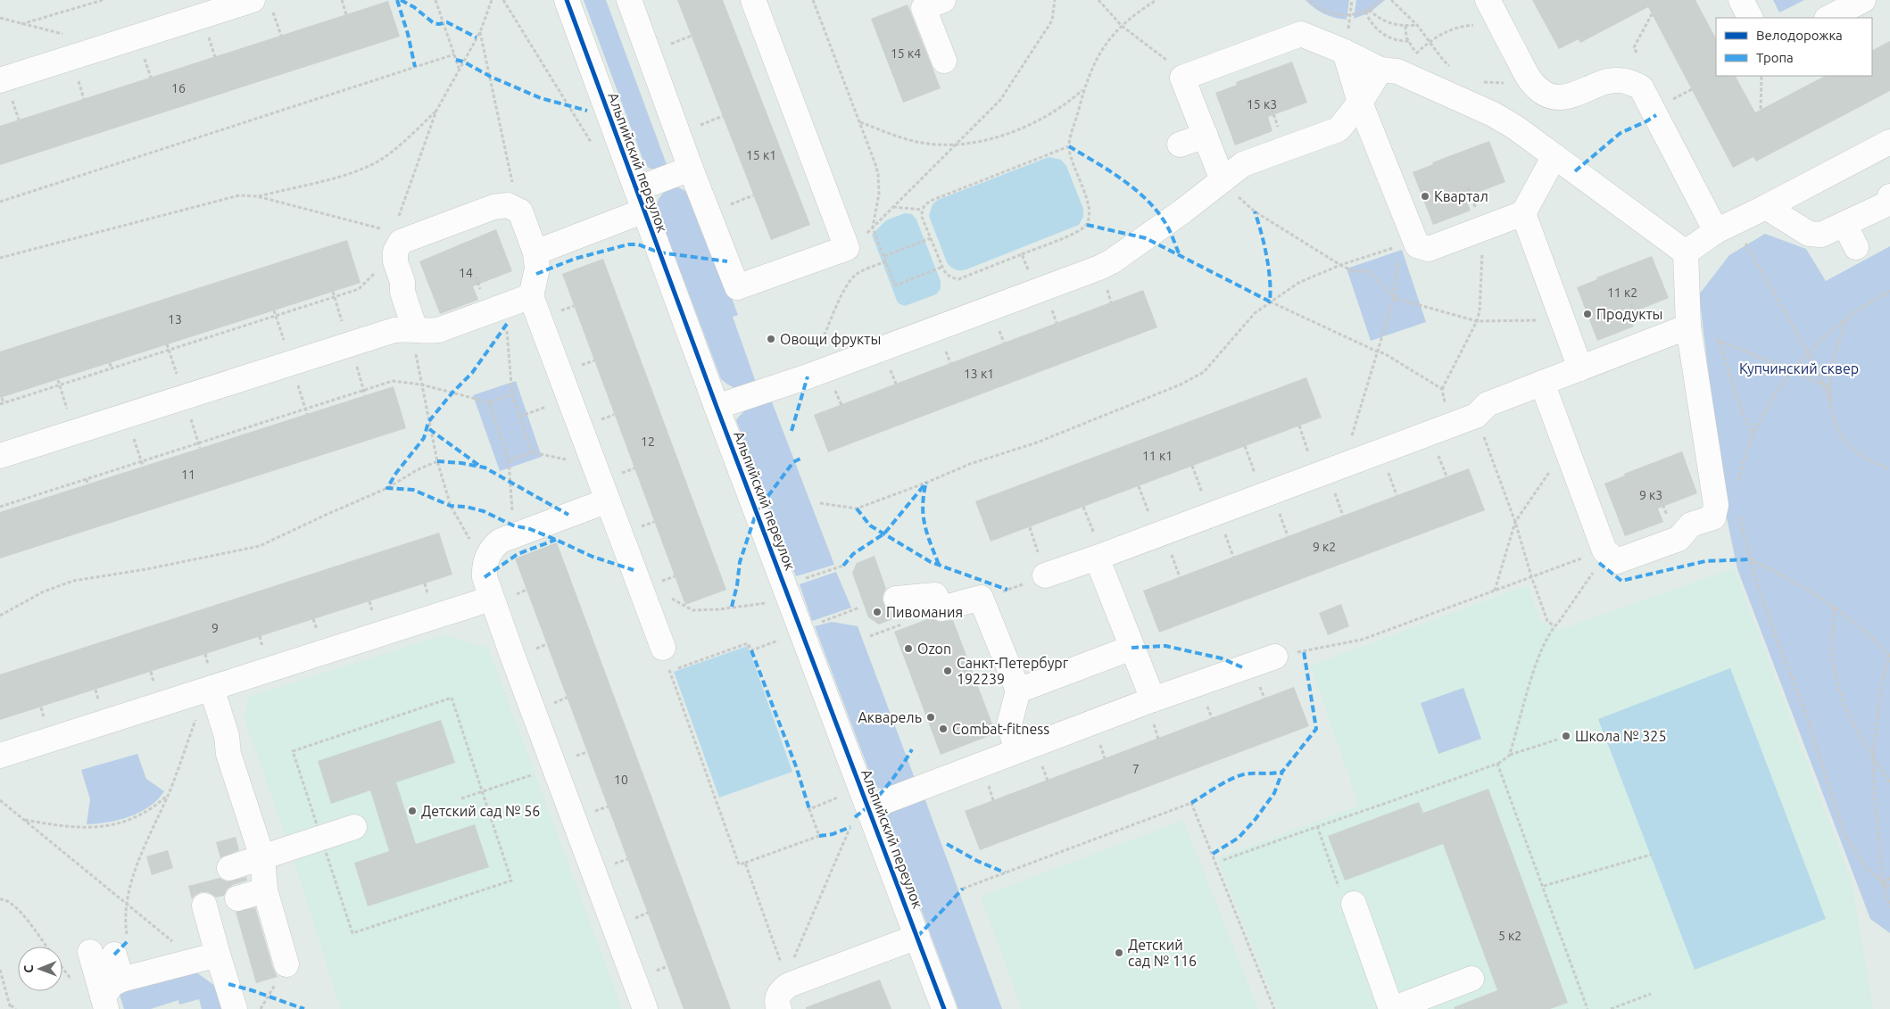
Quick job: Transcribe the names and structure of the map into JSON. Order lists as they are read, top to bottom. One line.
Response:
{"streets":{"street":["Альпийский переулок"]},"parks":["Купчинский сквер"],"places":["Квартал","Продукты","Овощи фрукты","Пивомания","Ozon","Санкт-Петербург 192239","Акварель","Combat-fitness","Школа № 325","Детский сад № 56","Детский сад № 116"],"house_numbers":["15 к4","16","15 к3","15 к1","14","11 к2","13","13 к1","12","11 к1","11","9 к3","9 к2","9","7","10","5 к2"],"legend":["Велодорожка","Тропа"],"north":"left"}
